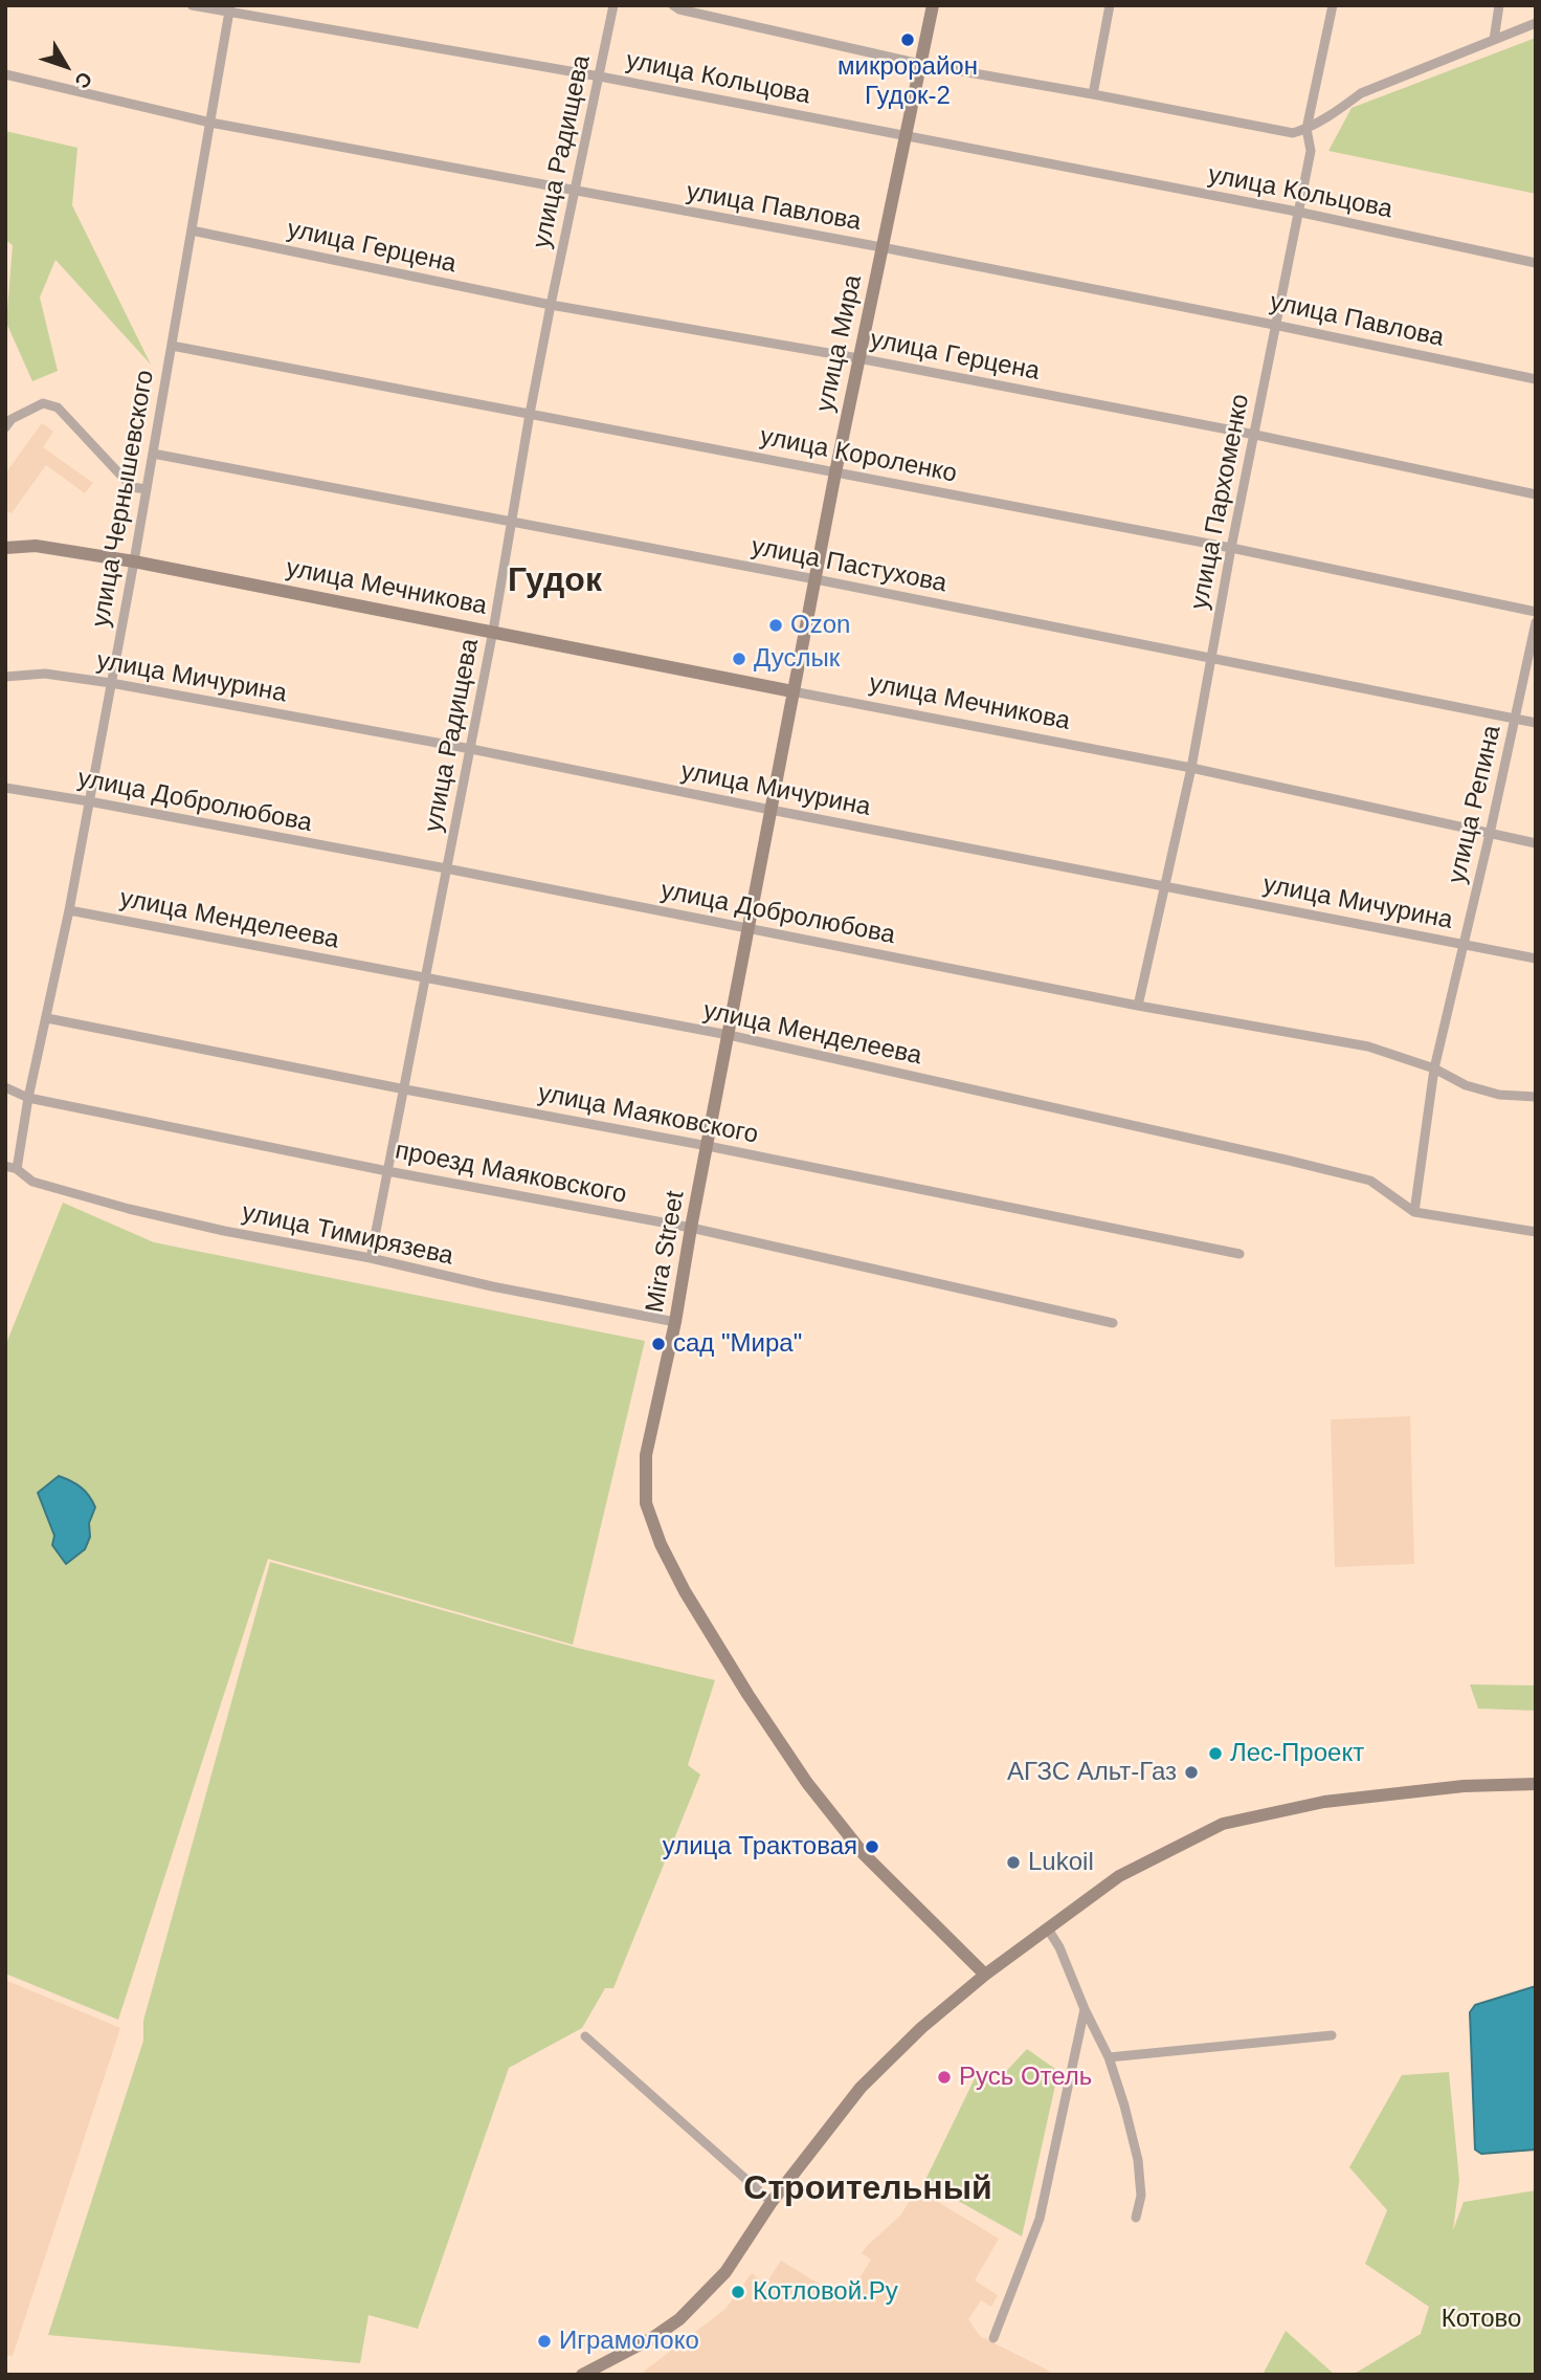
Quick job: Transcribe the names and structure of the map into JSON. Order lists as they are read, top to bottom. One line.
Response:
{"streets":{"main road":["улица Мира","улица Мечникова","Mira Street"],"street":["улица Кольцова","улица Радищева","улица Павлова","улица Герцена","улица Короленко","улица Чернышевского","улица Пархоменко","улица Пастухова","улица Мичурина","улица Добролюбова","улица Репина","улица Менделеева","улица Маяковского","проезд Маяковского","улица Тимирязева"]},"crossings":[["улица Кольцова","улица Радищева"],["улица Кольцова","улица Мира"],["улица Кольцова","улица Чернышевского"],["улица Кольцова","улица Пархоменко"],["улица Радищева","улица Павлова"],["улица Радищева","улица Герцена"],["улица Радищева","улица Короленко"],["улица Радищева","улица Пастухова"],["улица Радищева","улица Мечникова"],["улица Радищева","улица Мичурина"],["улица Радищева","улица Добролюбова"],["улица Радищева","улица Менделеева"],["улица Радищева","улица Маяковского"],["улица Радищева","проезд Маяковского"],["улица Радищева","улица Тимирязева"],["улица Павлова","улица Мира"],["улица Павлова","улица Чернышевского"],["улица Павлова","улица Пархоменко"],["улица Герцена","улица Мира"],["улица Герцена","улица Чернышевского"],["улица Герцена","улица Пархоменко"],["улица Мира","улица Короленко"],["улица Мира","улица Пастухова"],["улица Мира","улица Мечникова"],["улица Мира","Mira Street"],["улица Короленко","улица Чернышевского"],["улица Короленко","улица Пархоменко"],["улица Чернышевского","улица Пастухова"],["улица Чернышевского","улица Мечникова"],["улица Чернышевского","улица Мичурина"],["улица Чернышевского","улица Добролюбова"],["улица Чернышевского","улица Менделеева"],["улица Чернышевского","улица Маяковского"],["улица Чернышевского","проезд Маяковского"],["улица Чернышевского","улица Тимирязева"],["улица Пархоменко","улица Пастухова"],["улица Пархоменко","улица Мечникова"],["улица Пархоменко","улица Мичурина"],["улица Пархоменко","улица Добролюбова"],["улица Пастухова","улица Репина"],["улица Мечникова","улица Репина"],["улица Мечникова","Mira Street"],["улица Мичурина","улица Репина"],["улица Мичурина","Mira Street"],["улица Добролюбова","улица Репина"],["улица Добролюбова","Mira Street"],["улица Репина","улица Менделеева"],["улица Менделеева","Mira Street"],["улица Маяковского","Mira Street"],["проезд Маяковского","Mira Street"],["улица Тимирязева","Mira Street"]],"districts":["Гудок","Строительный"],"parks":["Котово"],"places":["микрорайон Гудок-2","Ozon","Дуслык","сад \"Мира\"","Лес-Проект","АГЗС Альт-Газ","улица Трактовая","Lukoil","Русь Отель","Котловой.Ру","Играмолоко"],"north":"bottom right"}
